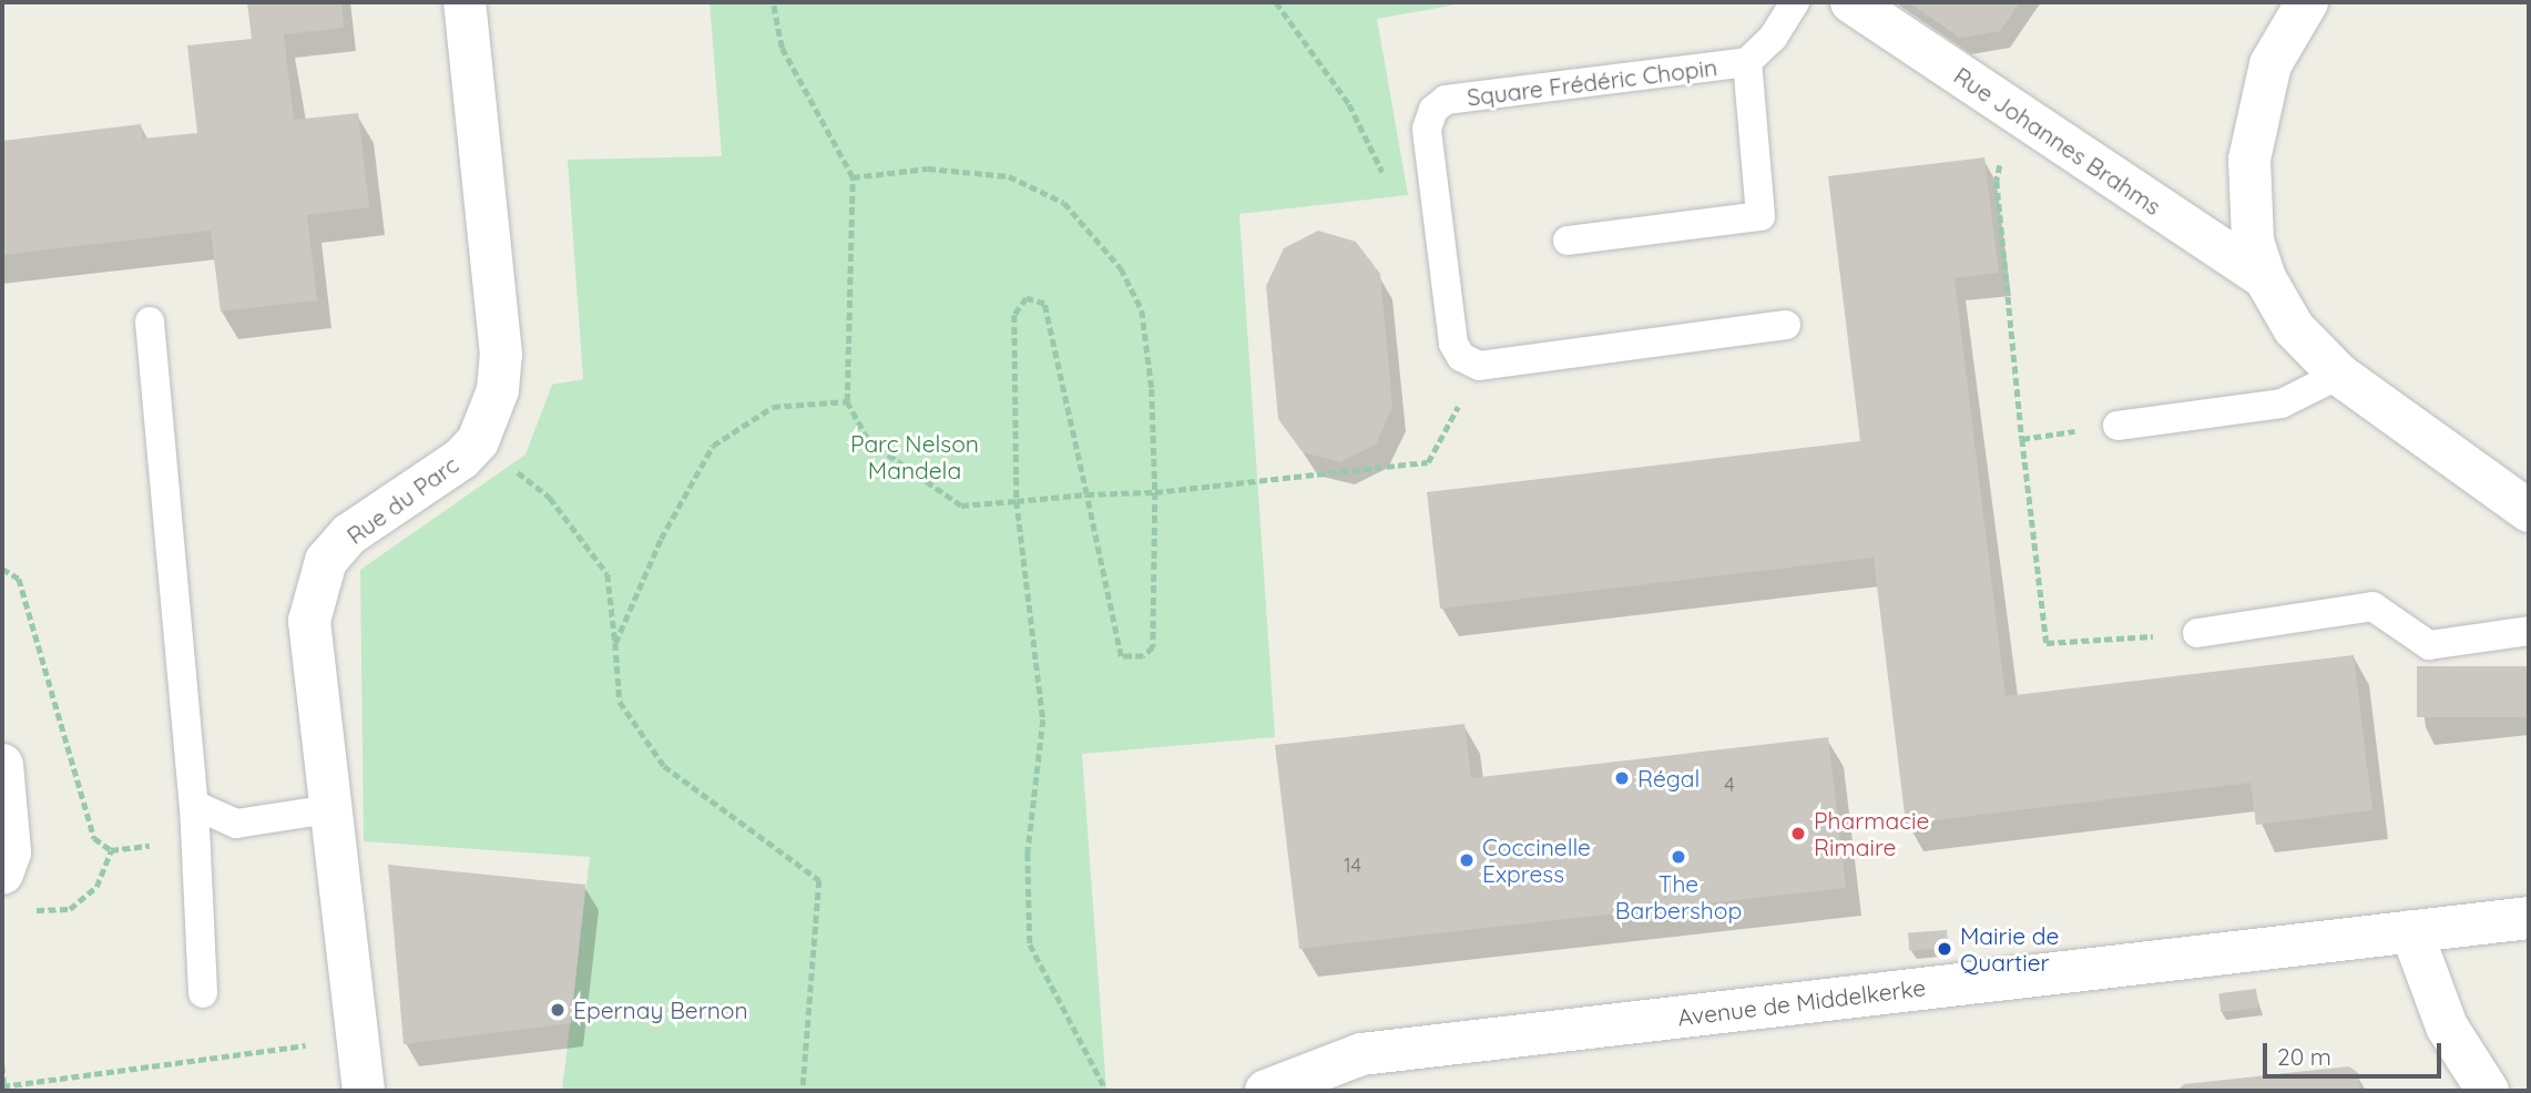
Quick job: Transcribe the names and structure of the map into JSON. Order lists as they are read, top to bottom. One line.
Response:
{"streets":{"street":["Rue Johannes Brahms","Rue du Parc","Avenue de Middelkerke"],"lane":["Square Frédéric Chopin"]},"parks":["Parc Nelson Mandela"],"places":["Régal","Pharmacie Rimaire","The Barbershop","Coccinelle Express","Mairie de Quartier","Epernay Bernon"],"house_numbers":["4","14"],"scale_bar":"20 m"}
